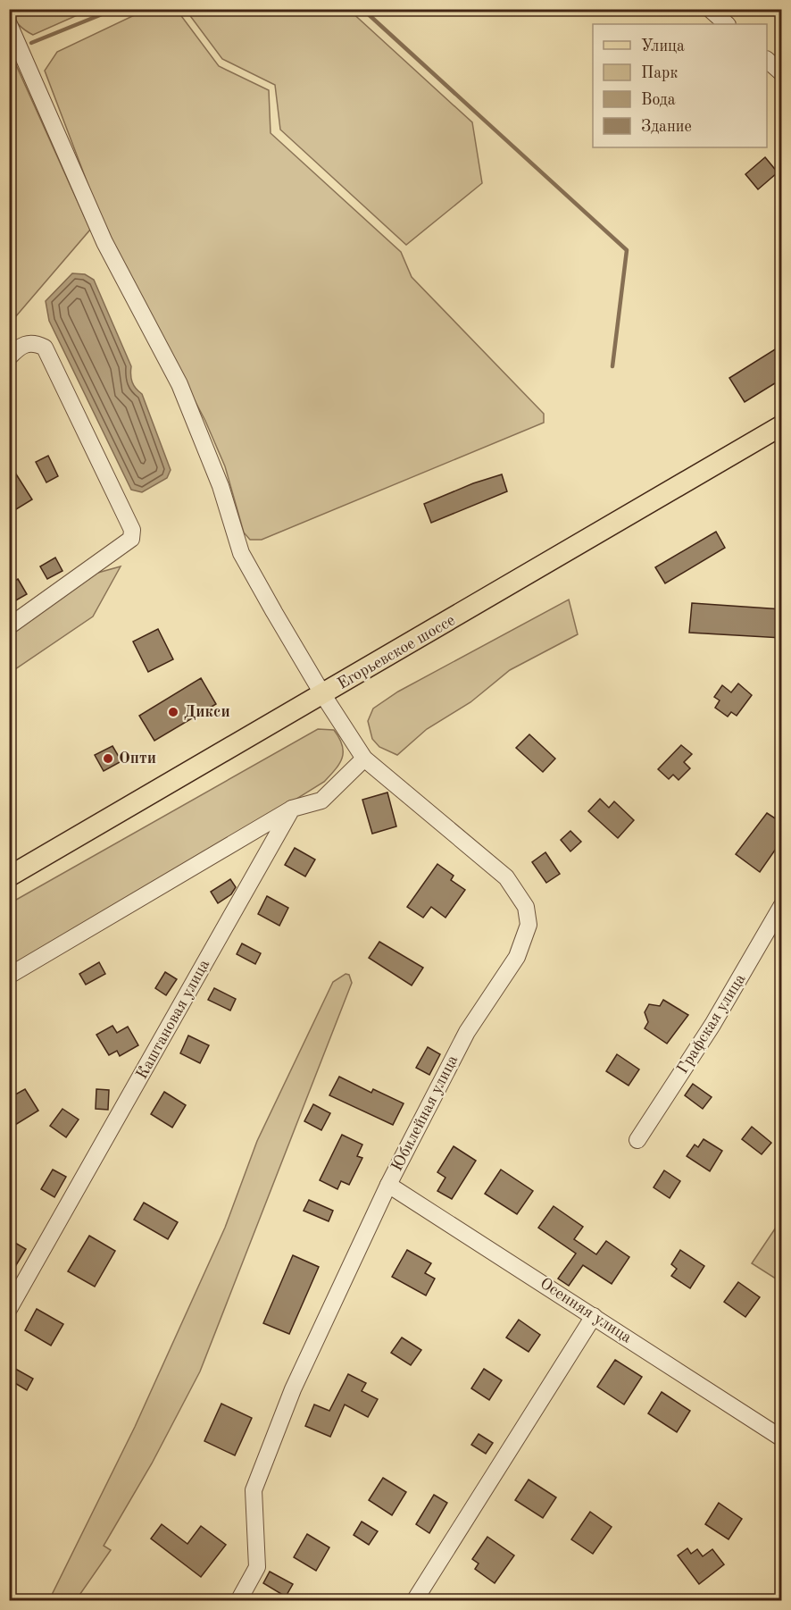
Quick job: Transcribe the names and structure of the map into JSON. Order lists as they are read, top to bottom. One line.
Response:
{"streets":{"main road":["Егорьевское шоссе"],"street":["Каштановая улица","Графская улица","Юбилейная улица","Осенняя улица"]},"crossings":[["Егорьевское шоссе","Юбилейная улица"],["Юбилейная улица","Осенняя улица"]],"places":["Дикси","Опти"],"legend":["Улица","Парк","Вода","Здание"]}
